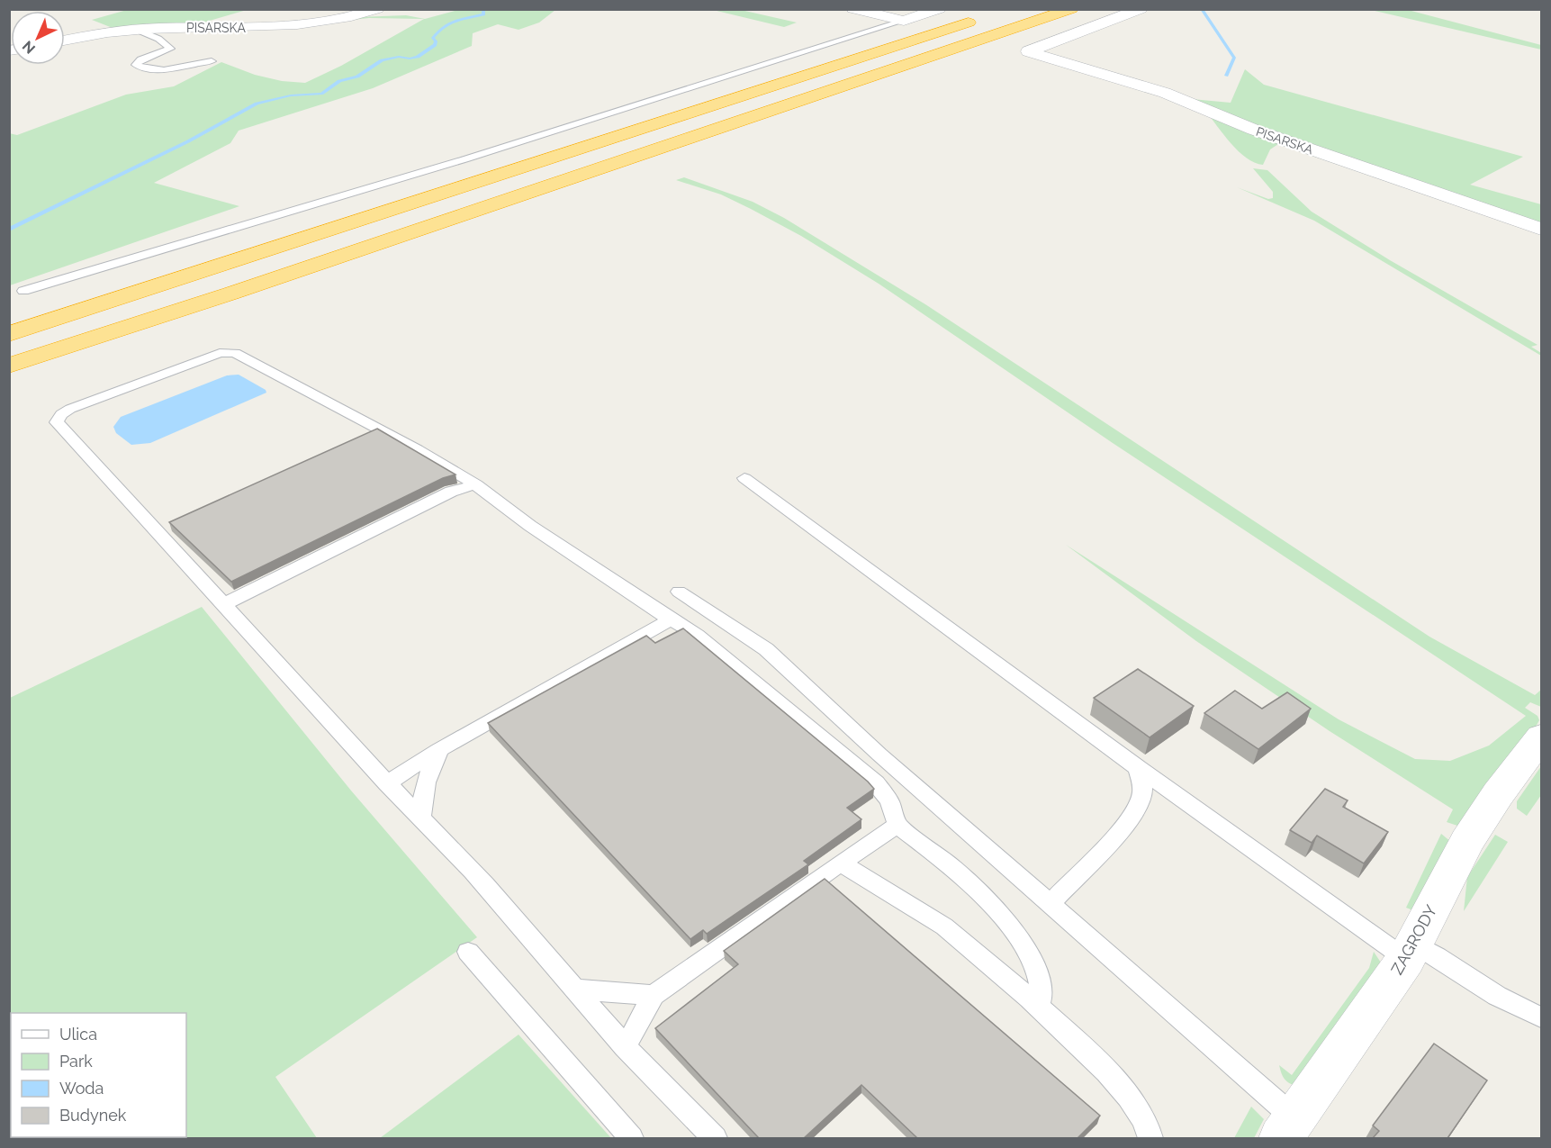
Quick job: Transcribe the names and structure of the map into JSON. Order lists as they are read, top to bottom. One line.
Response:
{"streets":{"street":["PISARSKA","ZAGRODY"]},"legend":["Ulica","Park","Woda","Budynek"],"north":"bottom left"}
